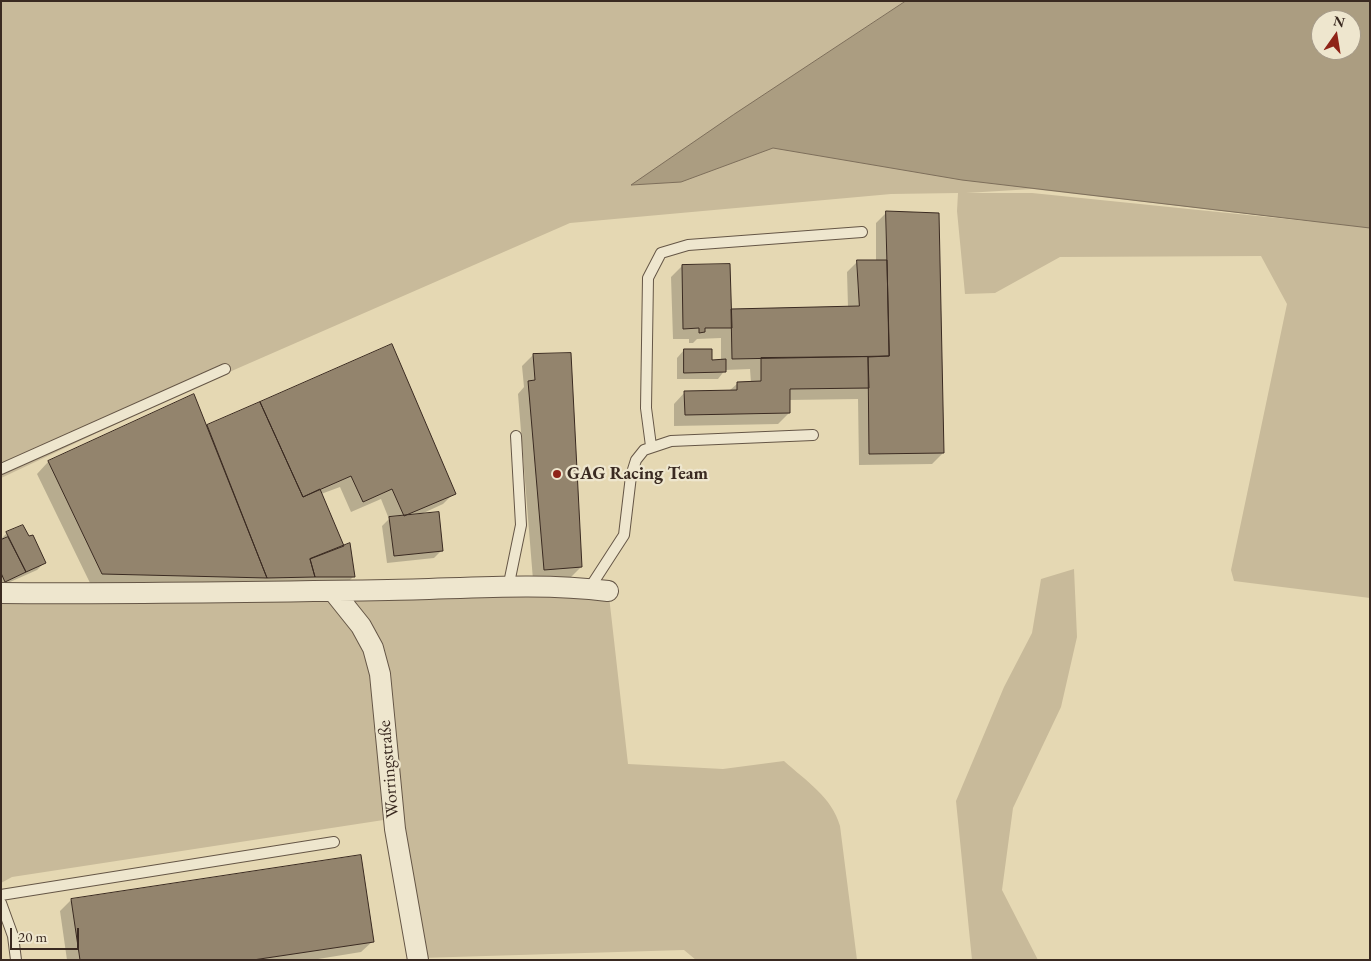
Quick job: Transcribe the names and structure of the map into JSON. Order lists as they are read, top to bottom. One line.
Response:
{"streets":{"street":["Worringstraße"]},"places":["GAG Racing Team"],"scale_bar":"20 m","north":"top"}
